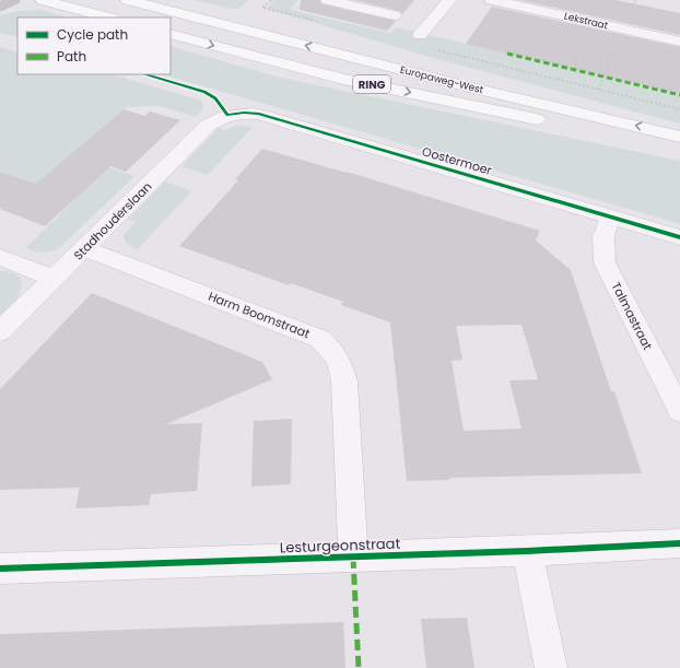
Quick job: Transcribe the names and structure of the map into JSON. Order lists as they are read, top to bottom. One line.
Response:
{"streets":{"main road":["Europaweg-West","RING"],"street":["Lekstraat","Oostermoer","Stadhouderslaan","Harm Boomstraat","Talmastraat","Lesturgeonstraat"]},"crossings":[["Oostermoer","Stadhouderslaan"],["Oostermoer","Talmastraat"],["Stadhouderslaan","Harm Boomstraat"],["Harm Boomstraat","Lesturgeonstraat"]],"legend":["Cycle path","Path"]}
